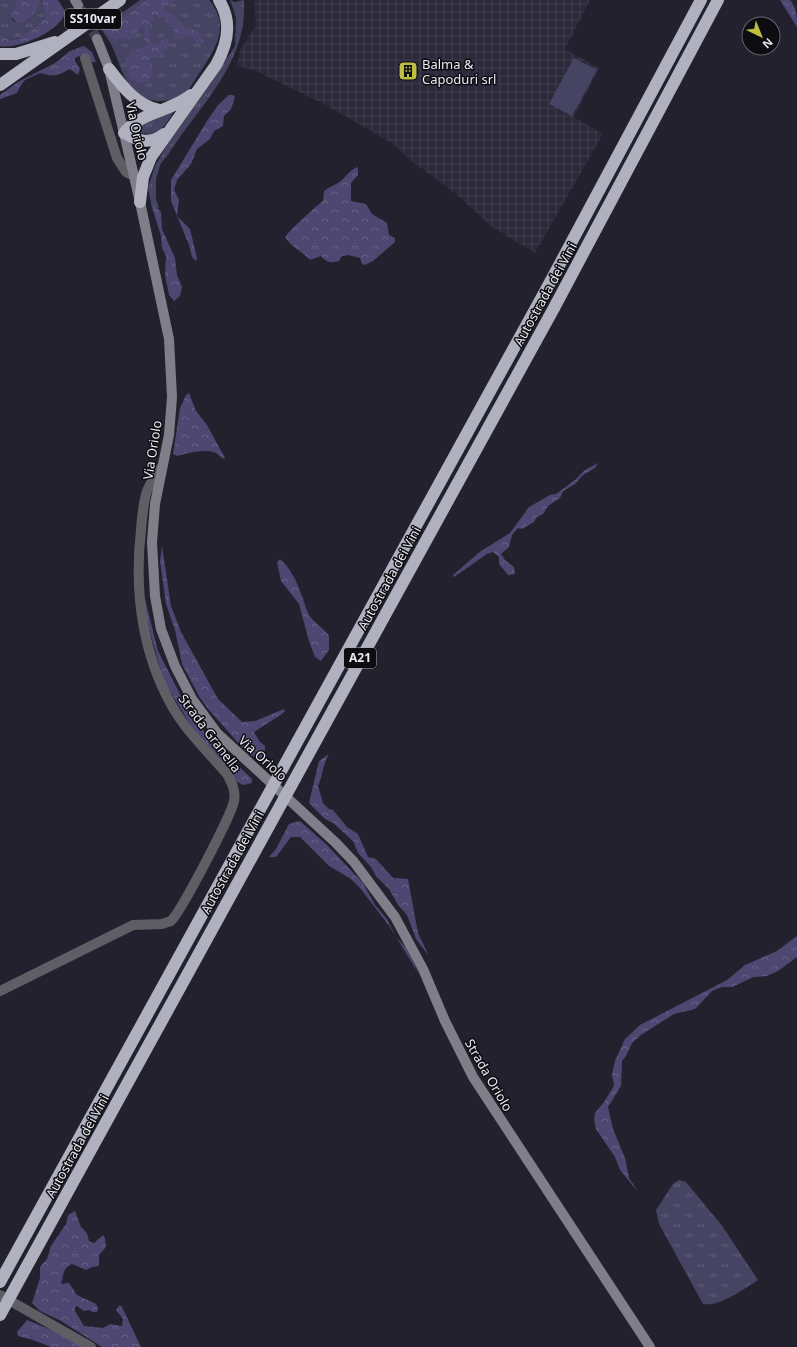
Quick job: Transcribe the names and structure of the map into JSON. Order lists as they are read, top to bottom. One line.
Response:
{"streets":{"highway":["SS10var","Autostrada dei Vini","A21"],"street":["Via Oriolo","Strada Granella","Strada Oriolo"]},"crossings":[["Via Oriolo","Strada Granella"],["Via Oriolo","Strada Oriolo"]],"places":{"building":["Balma & Capoduri srl"]},"north":"bottom right"}
